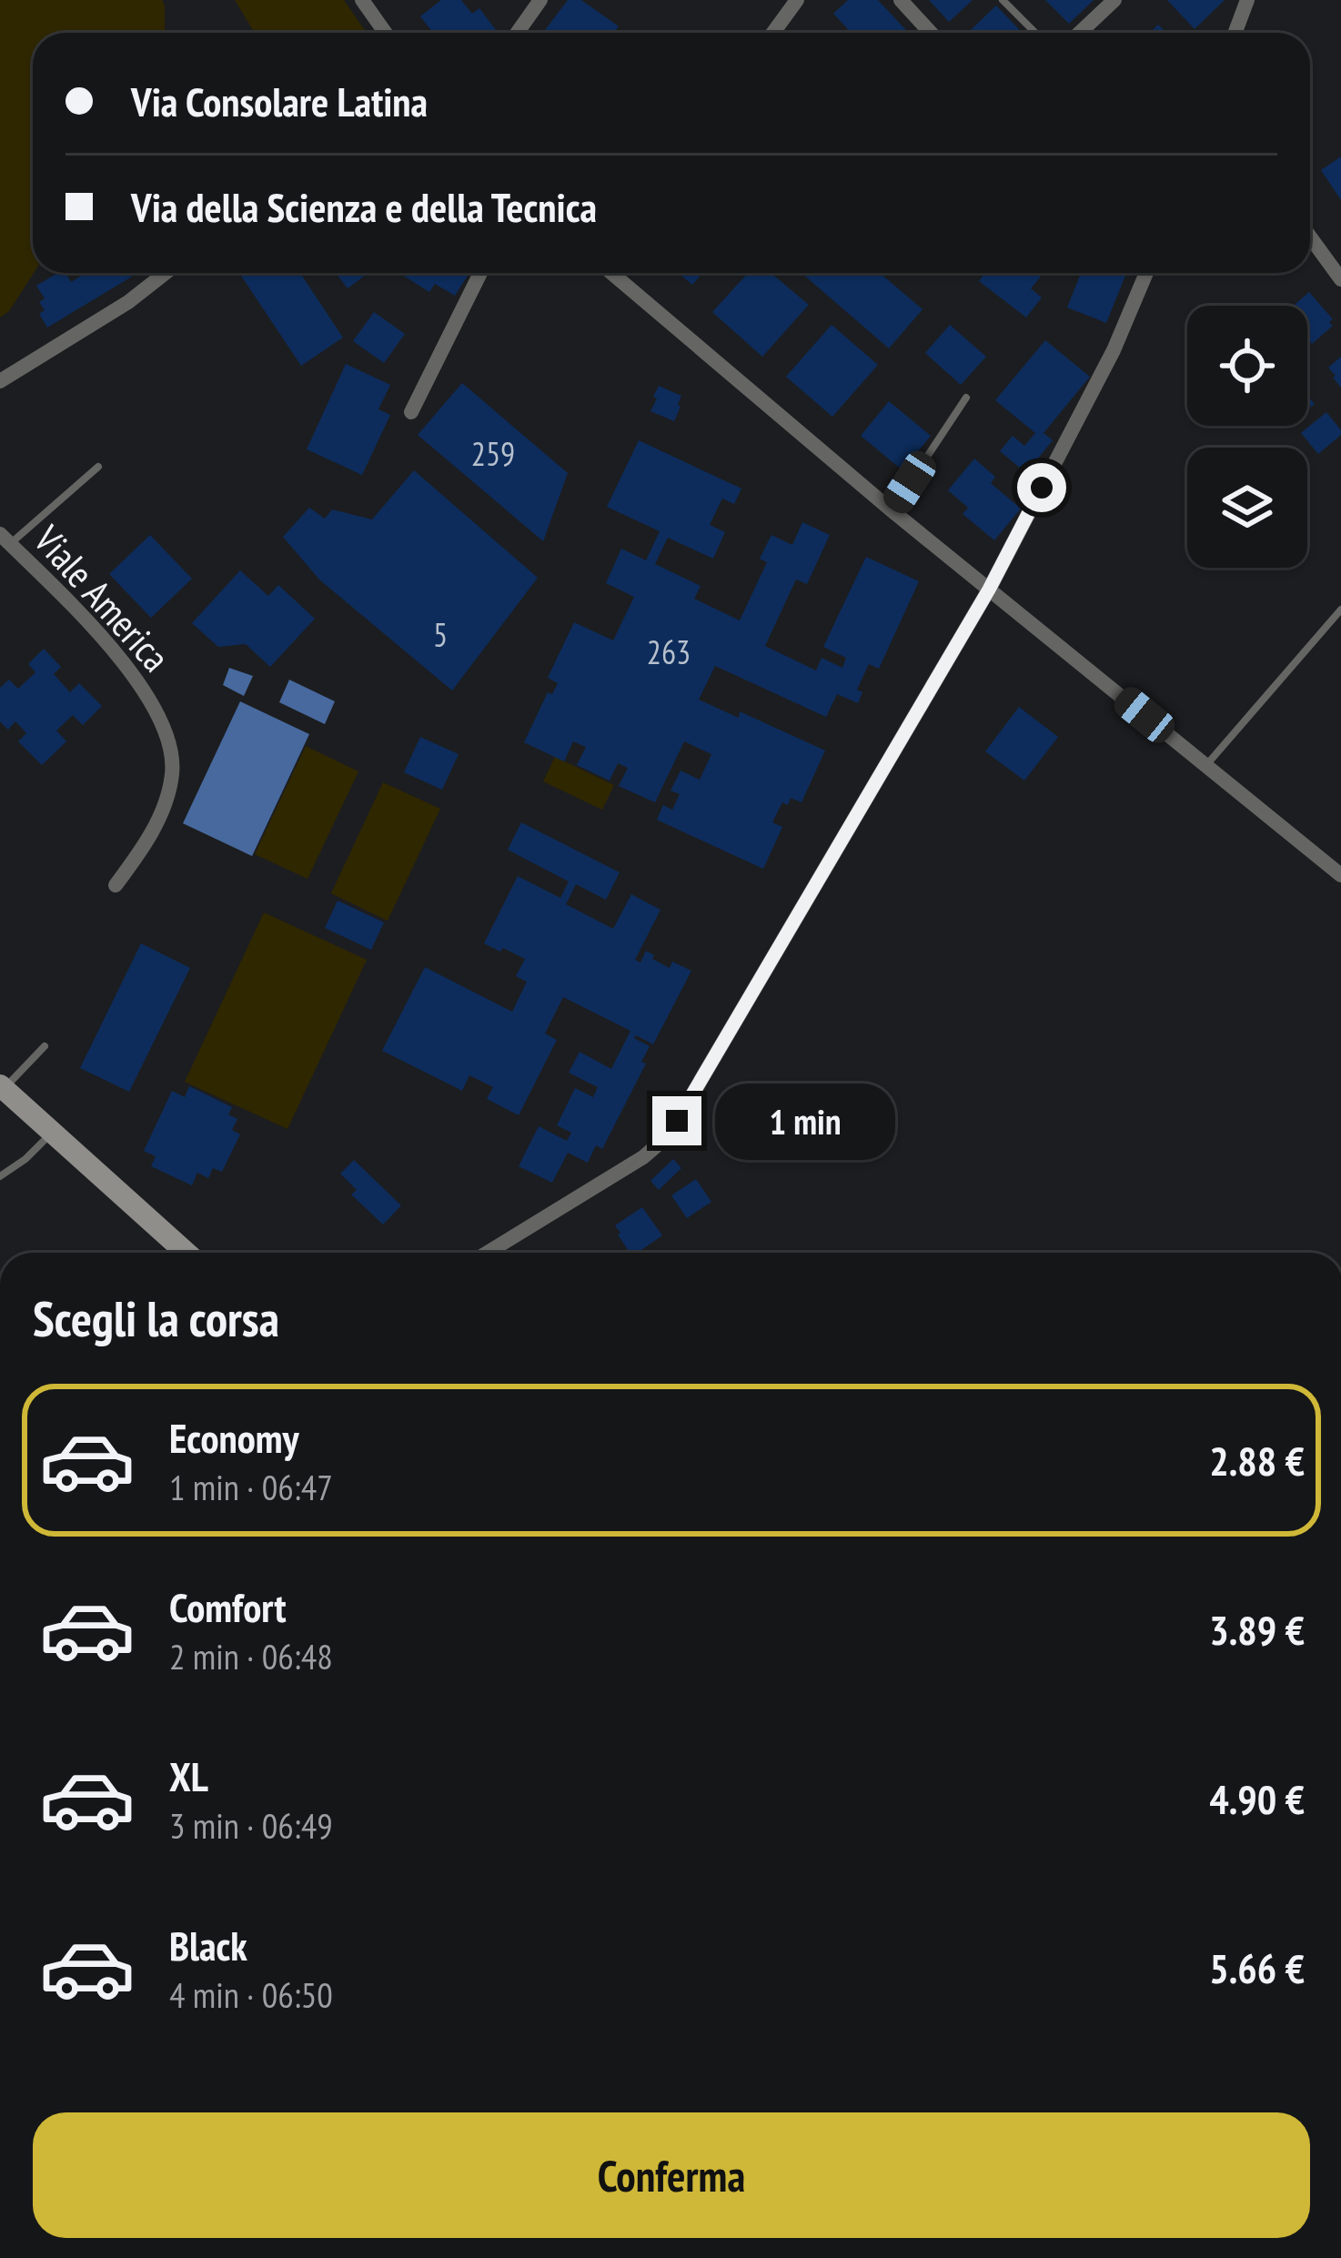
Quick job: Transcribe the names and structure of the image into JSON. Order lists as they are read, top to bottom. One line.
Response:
{"streets":{"street":["Viale America"]},"house_numbers":["259","5","263"],"page":{"banner":["Via Consolare Latina","Via della Scienza e della Tecnica"],"bubble":"1 min","heading":"Scegli la corsa","list":[{"name":"Economy","note":"1 min · 06:47","value":"2.88 €"},{"name":"Comfort","note":"2 min · 06:48","value":"3.89 €"},{"name":"XL","note":"3 min · 06:49","value":"4.90 €"},{"name":"Black","note":"4 min · 06:50","value":"5.66 €"}],"buttons":"Conferma"}}
